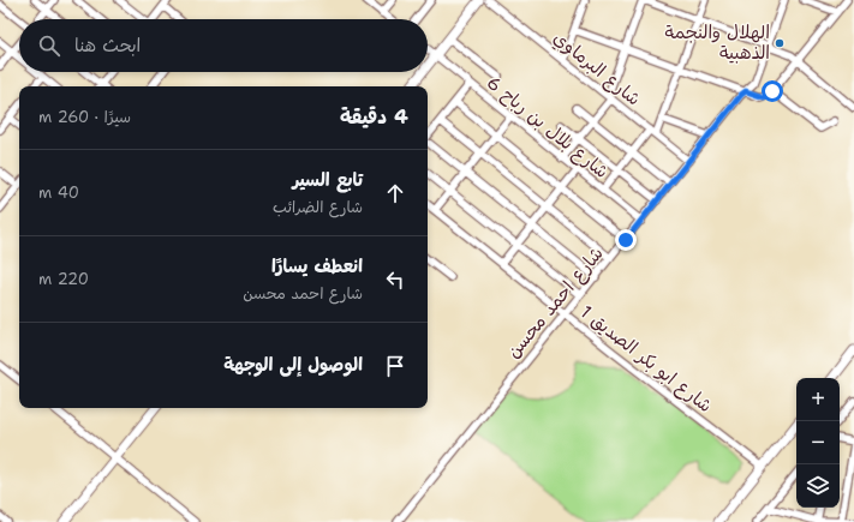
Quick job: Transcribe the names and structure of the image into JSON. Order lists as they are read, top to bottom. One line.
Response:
{"streets":{"street":["شارع البرماوي","شارع بلال بن رباح 6","شارع احمد محسن","شارع ابو بكر الصديق 1"]},"crossings":[["شارع البرماوي","شارع احمد محسن"],["شارع بلال بن رباح 6","شارع احمد محسن"],["شارع احمد محسن","شارع ابو بكر الصديق 1"]],"places":["الهلال والنجمة الذهبية"],"page":{"search":"ابحث هنا","heading":["4 دقيقة","سيرًا · 260 m"],"list":[["تابع السير","شارع الضرائب","40 m"],["انعطف يسارًا","شارع احمد محسن","220 m"],"الوصول إلى الوجهة"],"map_buttons":["+","−"]}}
